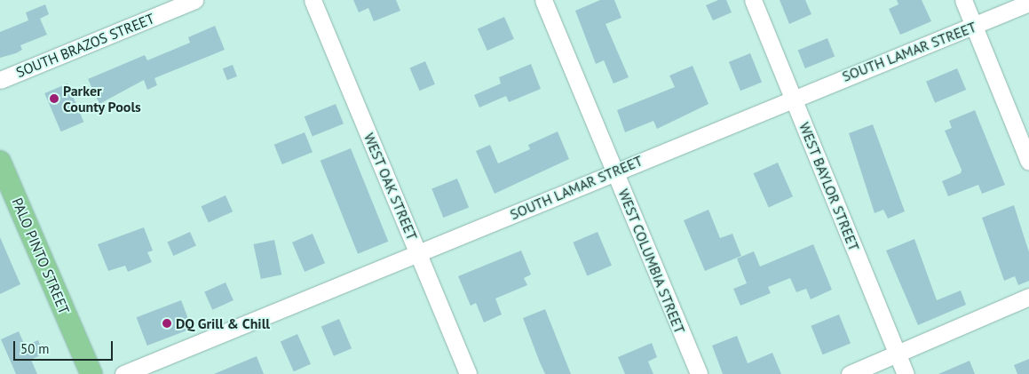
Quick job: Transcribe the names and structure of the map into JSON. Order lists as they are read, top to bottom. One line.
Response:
{"streets":{"main road":["PALO PINTO STREET"],"street":["SOUTH BRAZOS STREET","SOUTH LAMAR STREET","WEST OAK STREET","WEST BAYLOR STREET","WEST COLUMBIA STREET"]},"crossings":[["SOUTH LAMAR STREET","WEST OAK STREET"],["SOUTH LAMAR STREET","WEST BAYLOR STREET"],["SOUTH LAMAR STREET","WEST COLUMBIA STREET"]],"places":["Parker County Pools","DQ Grill & Chill"],"scale_bar":"50 m"}
